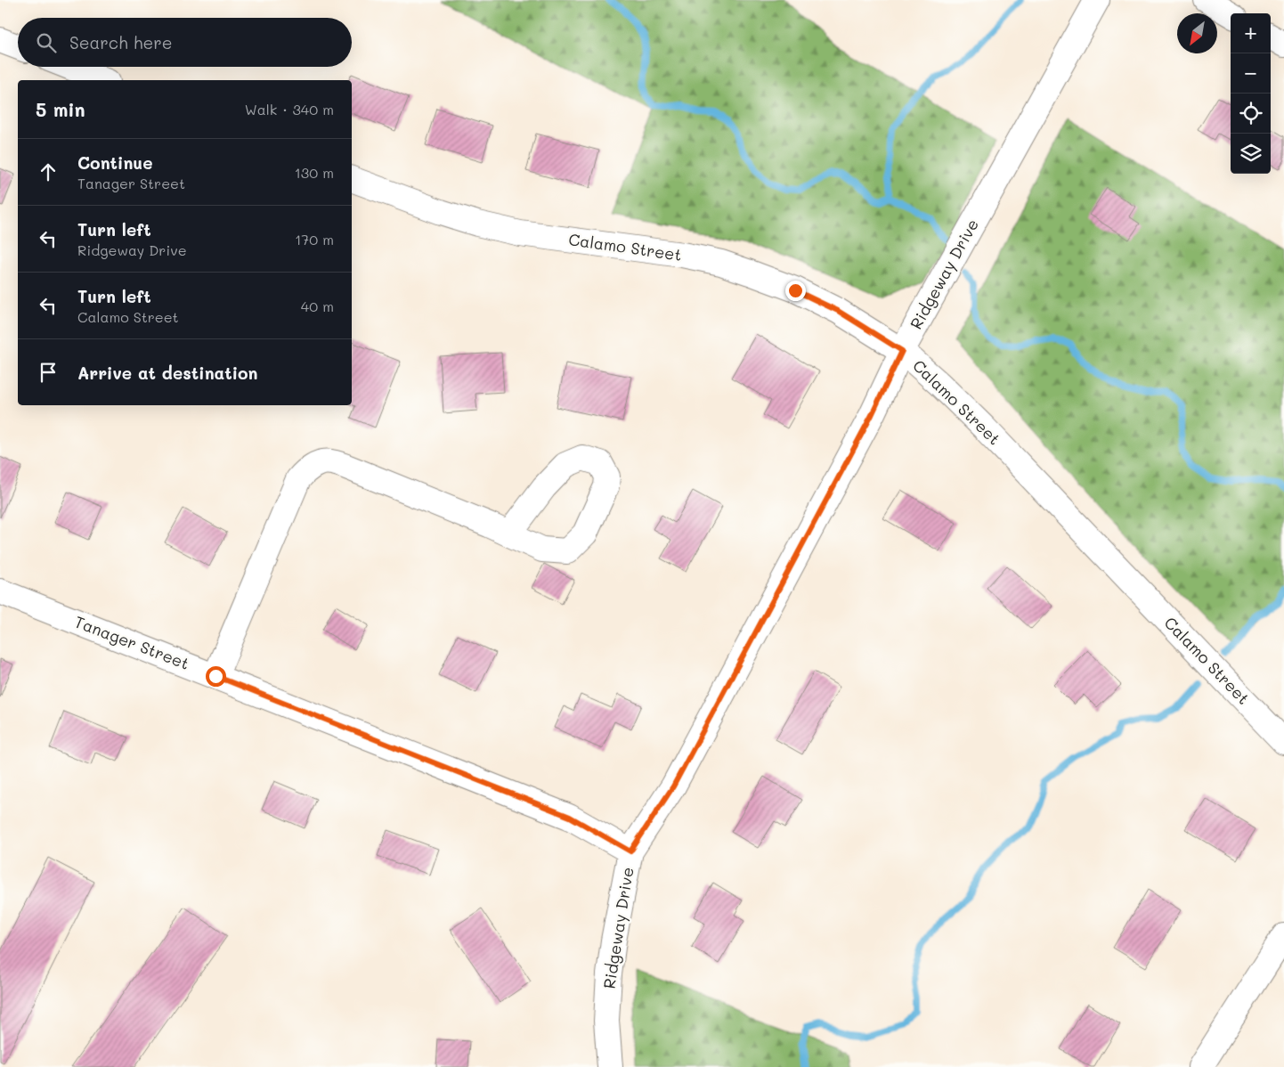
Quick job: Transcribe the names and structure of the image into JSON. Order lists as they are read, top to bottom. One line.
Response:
{"streets":{"street":["Calamo Street","Ridgeway Drive","Tanager Street"]},"crossings":[["Calamo Street","Ridgeway Drive"],["Ridgeway Drive","Tanager Street"]],"north":"bottom left","page":{"map_buttons":["+","−"],"search":"Search here","heading":["5 min","Walk · 340 m"],"list":[["Continue","Tanager Street","130 m"],["Turn left","Ridgeway Drive","170 m"],["Turn left","Calamo Street","40 m"],"Arrive at destination"]}}
